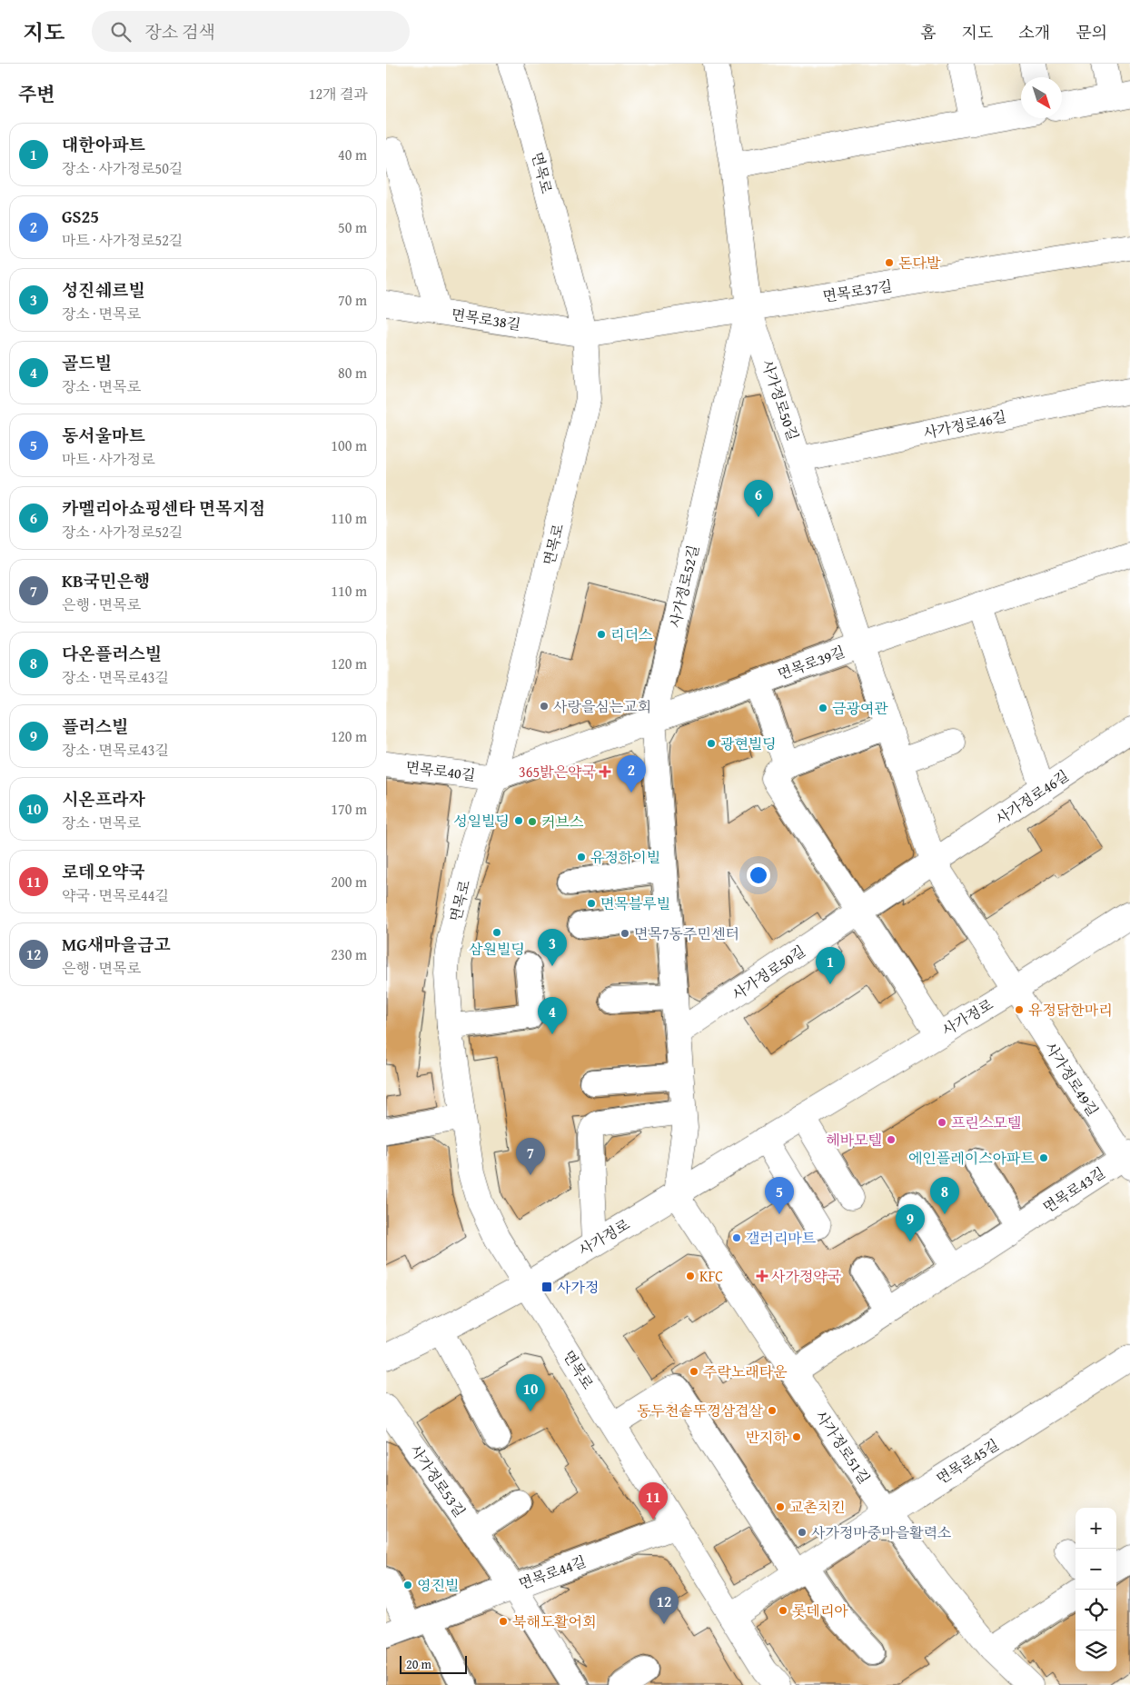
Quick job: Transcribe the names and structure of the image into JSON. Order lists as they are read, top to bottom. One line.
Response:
{"streets":{"street":["면목로","면목로37길","면목로38길","사가정로50길","사가정로46길","사가정로52길","면목로39길","면목로40길","사가정로","사가정로49길","면목로43길","사가정로51길","면목로45길","사가정로53길","면목로44길"]},"crossings":[["면목로","면목로37길"],["면목로","면목로38길"],["면목로","면목로39길"],["면목로","면목로40길"],["면목로","사가정로"],["면목로","면목로45길"],["면목로","면목로44길"],["면목로37길","면목로38길"],["면목로37길","사가정로50길"],["면목로37길","사가정로52길"],["사가정로50길","사가정로46길"],["사가정로50길","사가정로52길"],["사가정로50길","면목로39길"],["사가정로50길","사가정로"],["사가정로50길","사가정로49길"],["사가정로52길","면목로39길"],["사가정로52길","사가정로"],["사가정로52길","사가정로51길"],["면목로39길","면목로40길"],["사가정로","사가정로49길"],["사가정로","사가정로51길"],["사가정로49길","면목로43길"],["면목로43길","사가정로51길"],["사가정로51길","면목로45길"],["사가정로53길","면목로44길"]],"places":{"other":["돈다발","리더스","사랑을심는교회","금광여관","광현빌딩","성일빌딩","커브스","유정하이빌","면목블루빌","삼원빌딩","면목7동주민센터","유정닭한마리","프린스모텔","헤바모텔","에인플레이스아파트","갤러리마트","KFC","주락노래타운","동두천솥뚜껑삼겹살","반지하","교촌치킨","사가정마중마을활력소","영진빌","롯데리아","북해도활어회"],"health":["365밝은약국","사가정약국"],"transit":["사가정"]},"scale_bar":"20 m","north":"bottom right","page":{"header":"지도","search":"장소 검색","nav":["홈","지도","소개","문의"],"heading":["주변","12개 결과"],"list":[{"mark":"1","name":"대한아파트","note":"장소 · 사가정로50길","value":"40 m"},{"mark":"2","name":"GS25","note":"마트 · 사가정로52길","value":"50 m"},{"mark":"3","name":"성진쉐르빌","note":"장소 · 면목로","value":"70 m"},{"mark":"4","name":"골드빌","note":"장소 · 면목로","value":"80 m"},{"mark":"5","name":"동서울마트","note":"마트 · 사가정로","value":"100 m"},{"mark":"6","name":"카멜리아쇼핑센타 면목지점","note":"장소 · 사가정로52길","value":"110 m"},{"mark":"7","name":"KB국민은행","note":"은행 · 면목로","value":"110 m"},{"mark":"8","name":"다온플러스빌","note":"장소 · 면목로43길","value":"120 m"},{"mark":"9","name":"플러스빌","note":"장소 · 면목로43길","value":"120 m"},{"mark":"10","name":"시온프라자","note":"장소 · 면목로","value":"170 m"},{"mark":"11","name":"로데오약국","note":"약국 · 면목로44길","value":"200 m"},{"mark":"12","name":"MG새마을금고","note":"은행 · 면목로","value":"230 m"}],"pins":["6","2","3","1","4","7","5","8","9","10","11","12"],"map_buttons":["+","−"],"scale":"20 m"}}
